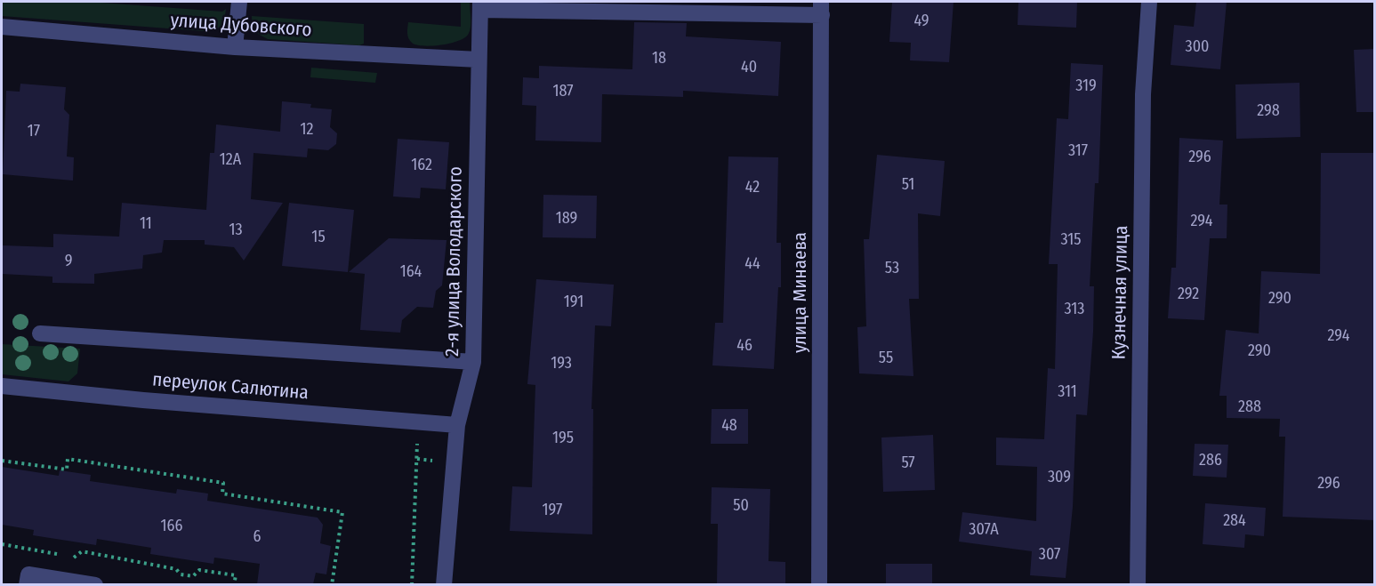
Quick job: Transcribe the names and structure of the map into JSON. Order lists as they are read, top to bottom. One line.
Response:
{"streets":{"street":["улица Дубовского","2-я улица Володарского","улица Минаева","Кузнечная улица","переулок Салютина"]},"crossings":[["улица Дубовского","2-я улица Володарского"],["2-я улица Володарского","переулок Салютина"]],"house_numbers":["49","300","18","40","319","187","298","12","17","317","296","12А","162","51","42","189","294","11","13","15","315","9","44","53","164","292","290","191","313","294","46","290","55","193","311","288","48","195","286","57","309","296","50","197","284","166","307А","6","307"]}
